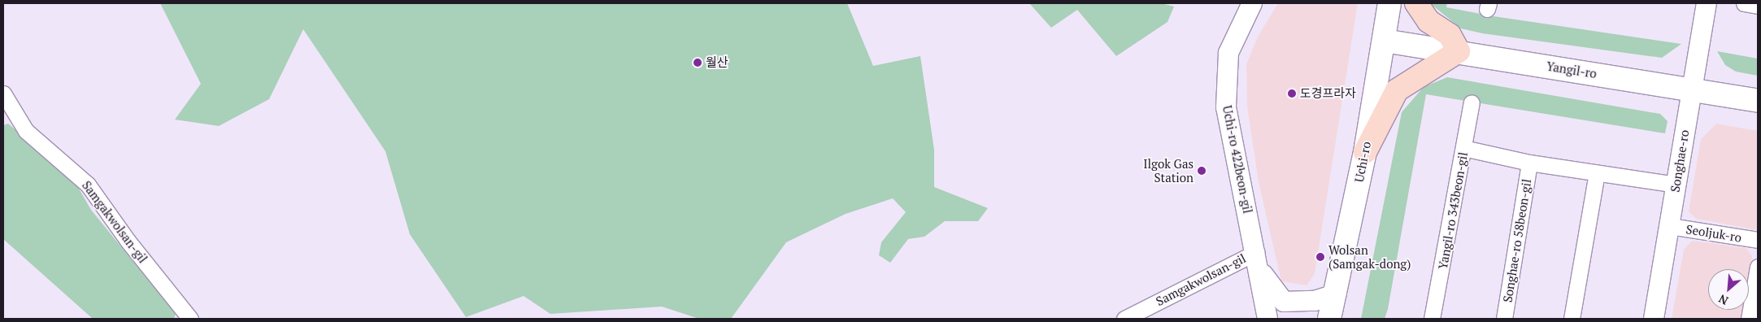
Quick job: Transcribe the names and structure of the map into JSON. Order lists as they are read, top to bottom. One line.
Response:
{"streets":{"main road":["Yangil-ro","Uchi-ro"],"street":["Uchi-ro 422beon-gil","Songhae-ro","Yangil-ro 343beon-gil","Samgakwolsan-gil","Seoljuk-ro","Songhae-ro 58beon-gil"]},"crossings":[["Yangil-ro","Songhae-ro"],["Yangil-ro","Uchi-ro"],["Uchi-ro 422beon-gil","Samgakwolsan-gil"],["Songhae-ro","Seoljuk-ro"],["Songhae-ro","Songhae-ro 58beon-gil"],["Yangil-ro 343beon-gil","Songhae-ro 58beon-gil"]],"places":["월산","도경프라자","Ilgok Gas Station","Wolsan (Samgak-dong)"],"north":"bottom left"}
